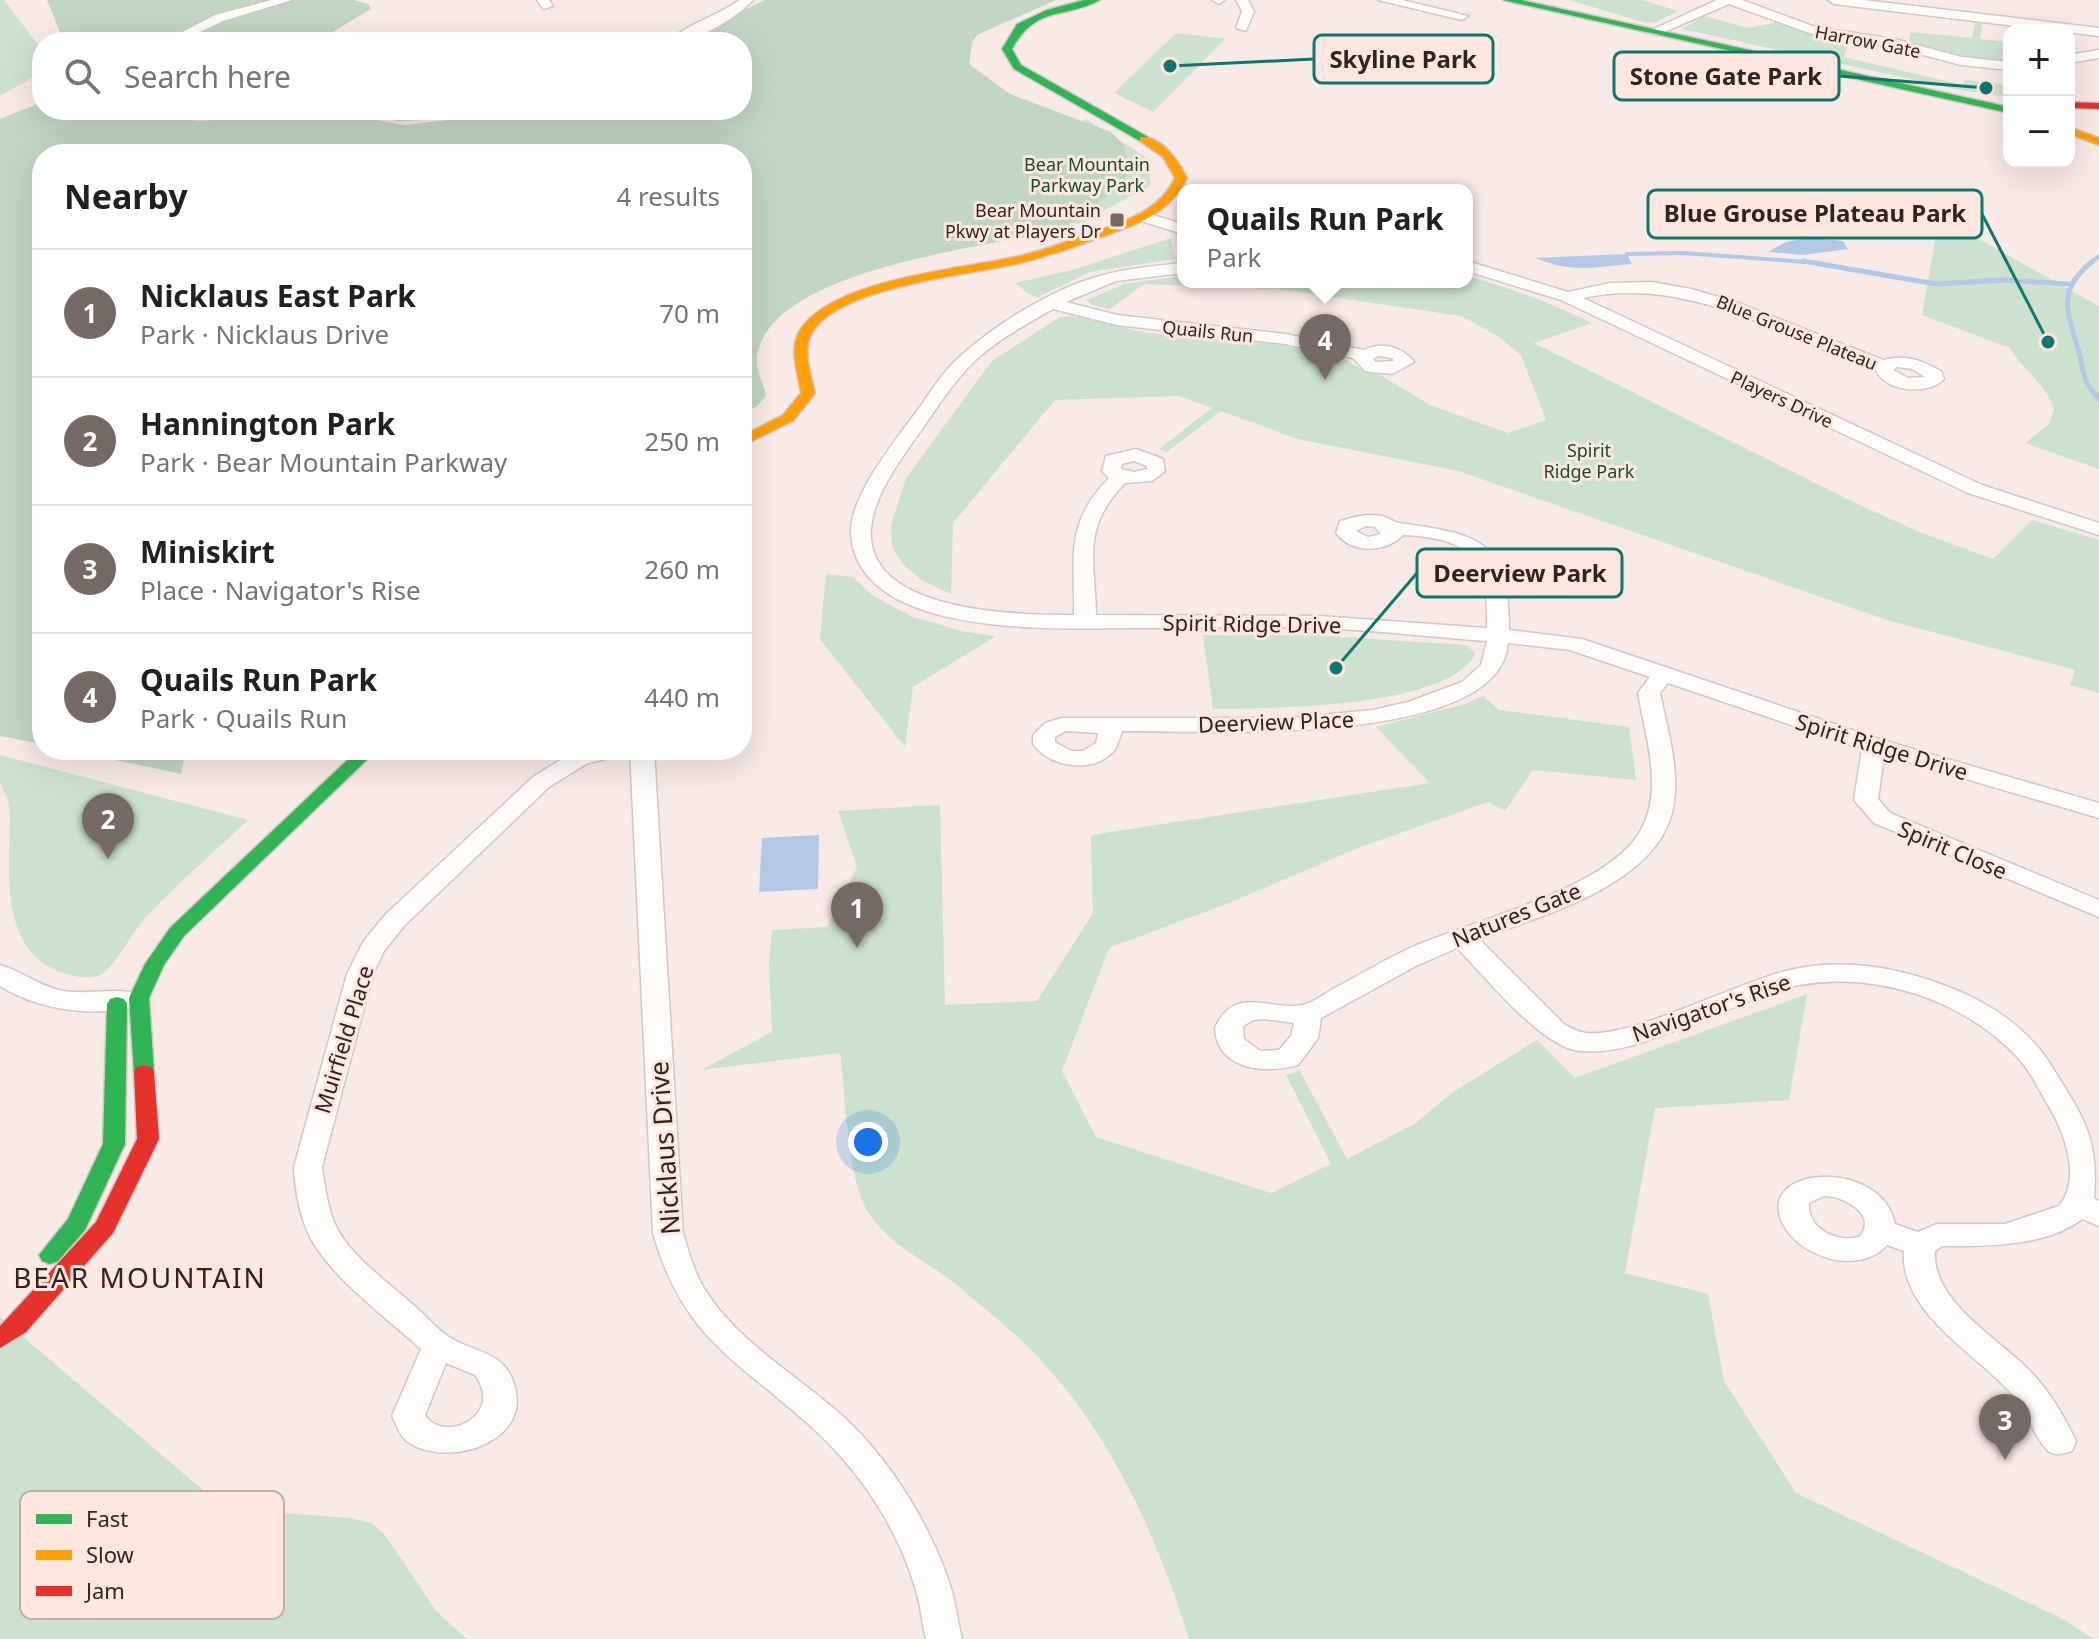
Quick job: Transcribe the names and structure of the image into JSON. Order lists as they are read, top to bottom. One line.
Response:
{"streets":{"street":["Harrow Gate","Quails Run","Blue Grouse Plateau","Players Drive","Spirit Ridge Drive","Deerview Place","Spirit Close","Natures Gate","Navigator's Rise","Muirfield Place","Nicklaus Drive"]},"crossings":[["Quails Run","Spirit Ridge Drive"],["Blue Grouse Plateau","Players Drive"],["Spirit Ridge Drive","Deerview Place"],["Spirit Ridge Drive","Spirit Close"],["Spirit Ridge Drive","Natures Gate"],["Natures Gate","Navigator's Rise"]],"districts":["BEAR MOUNTAIN"],"parks":["Bear Mountain Parkway Park","Spirit Ridge Park"],"places":{"other":["Skyline Park","Stone Gate Park","Blue Grouse Plateau Park","Deerview Park"],"transit":["Bear Mountain Pkwy at Players Dr"]},"legend":["Fast","Slow","Jam"],"page":{"map_buttons":["+","−"],"search":"Search here","heading":["Nearby","4 results"],"popup":["Quails Run Park","Park"],"list":[{"mark":"1","name":"Nicklaus East Park","note":"Park · Nicklaus Drive","value":"70 m"},{"mark":"2","name":"Hannington Park","note":"Park · Bear Mountain Parkway","value":"250 m"},{"mark":"3","name":"Miniskirt","note":"Place · Navigator's Rise","value":"260 m"},{"mark":"4","name":"Quails Run Park","note":"Park · Quails Run","value":"440 m"}],"pins":["4","2","1","3"]}}
